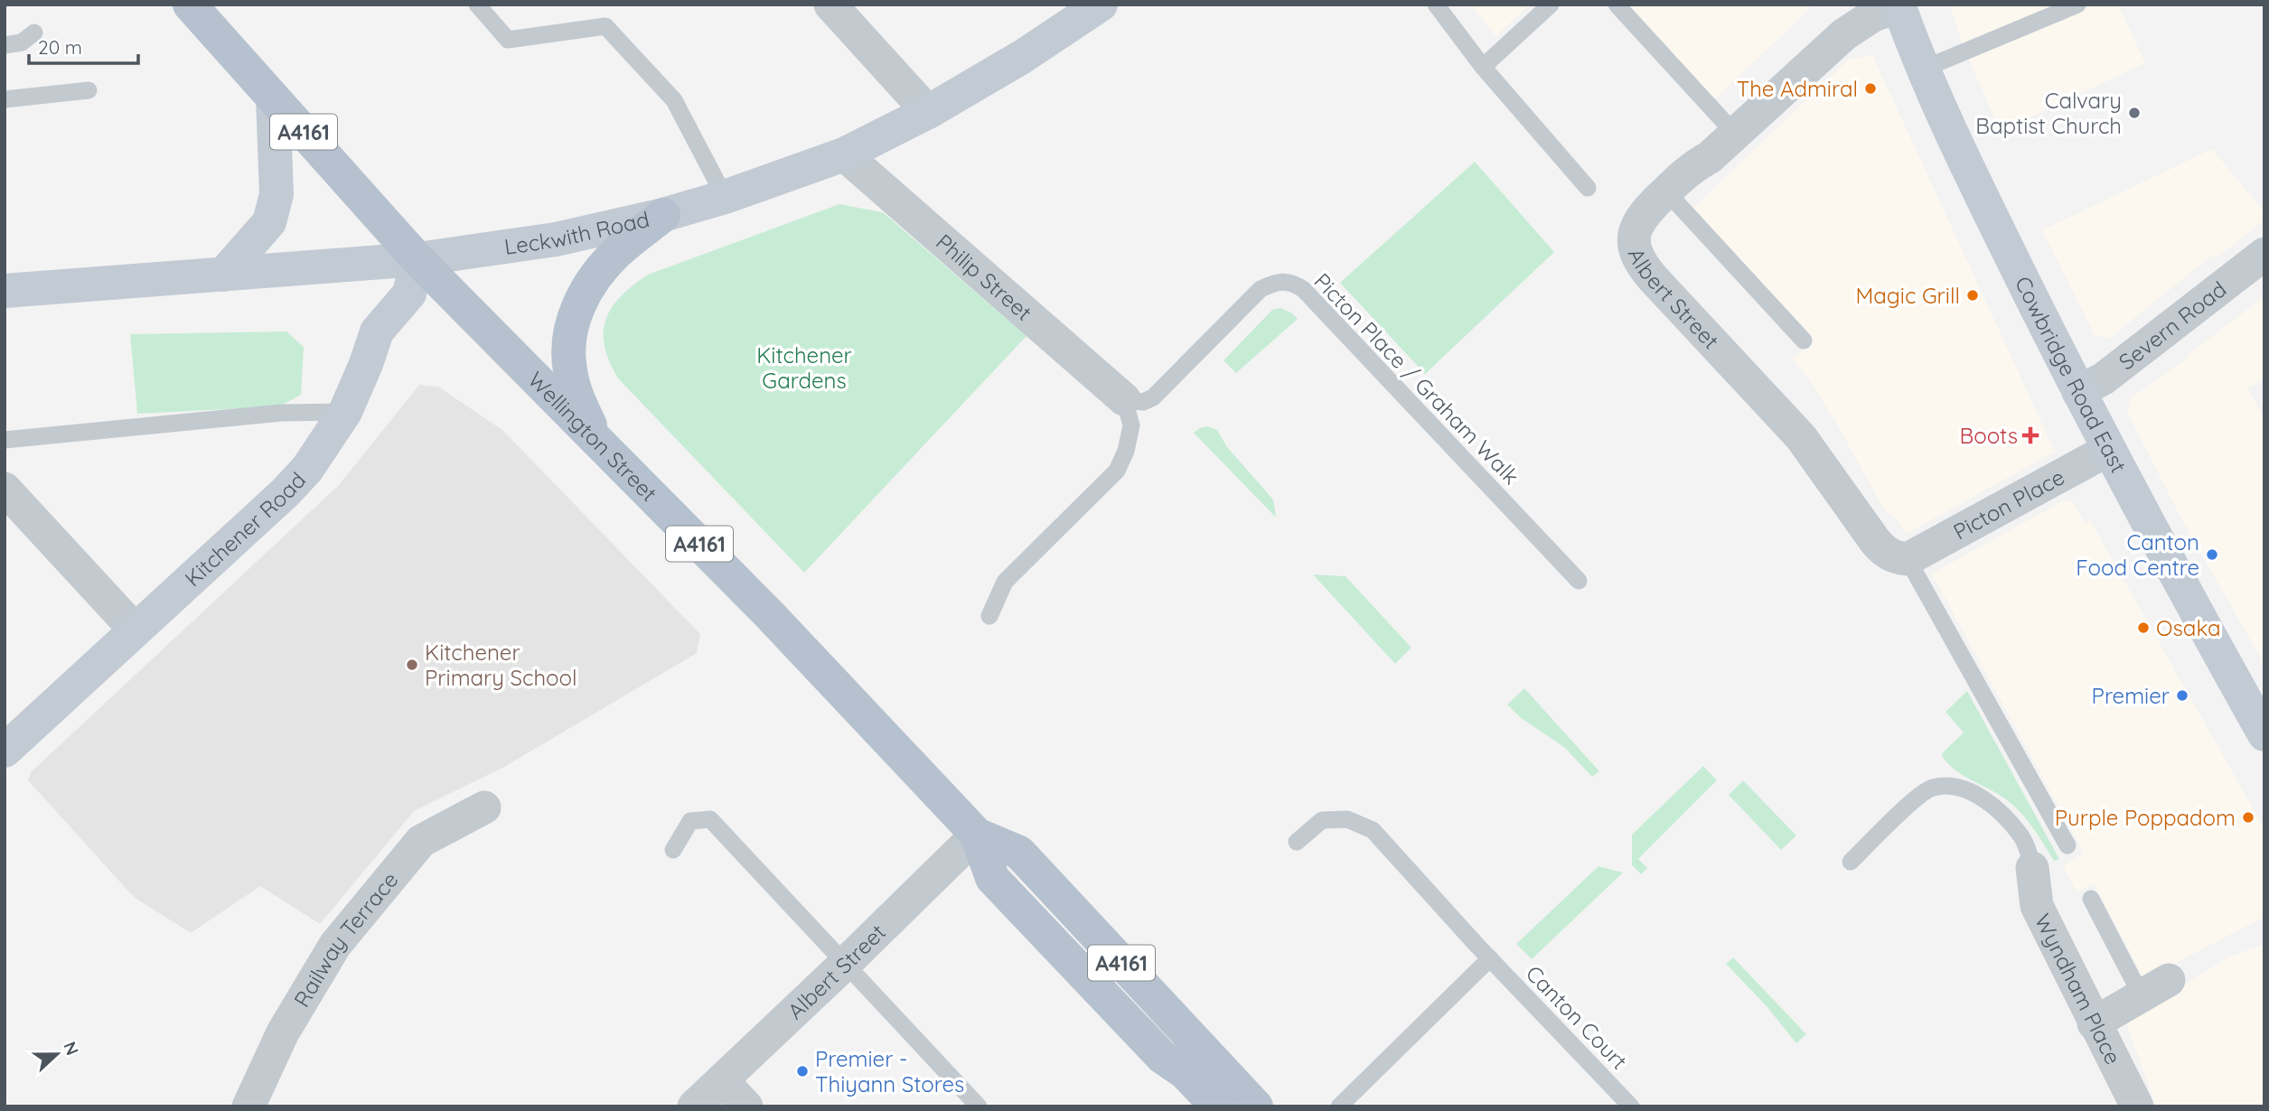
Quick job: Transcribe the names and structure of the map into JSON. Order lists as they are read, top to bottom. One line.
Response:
{"streets":{"main road":["A4161","Wellington Street"],"street":["Leckwith Road","Philip Street","Albert Street","Severn Road","Cowbridge Road East","Picton Place","Kitchener Road","Railway Terrace","Wyndham Place"],"lane":["Picton Place / Graham Walk","Canton Court"]},"crossings":[["A4161","Leckwith Road"],["A4161","Wellington Street"],["A4161","Kitchener Road"],["Leckwith Road","Philip Street"],["Leckwith Road","Wellington Street"],["Leckwith Road","Kitchener Road"],["Philip Street","Picton Place / Graham Walk"],["Albert Street","Cowbridge Road East"],["Albert Street","Wellington Street"],["Albert Street","Picton Place"],["Severn Road","Cowbridge Road East"],["Cowbridge Road East","Picton Place"],["Wellington Street","Kitchener Road"]],"parks":["Kitchener Gardens"],"places":{"other":["The Admiral","Calvary Baptist Church","Magic Grill","Canton Food Centre","Osaka","Kitchener Primary School","Premier","Purple Poppadom","Premier - Thiyann Stores"],"health":["Boots"]},"scale_bar":"20 m","north":"right"}
